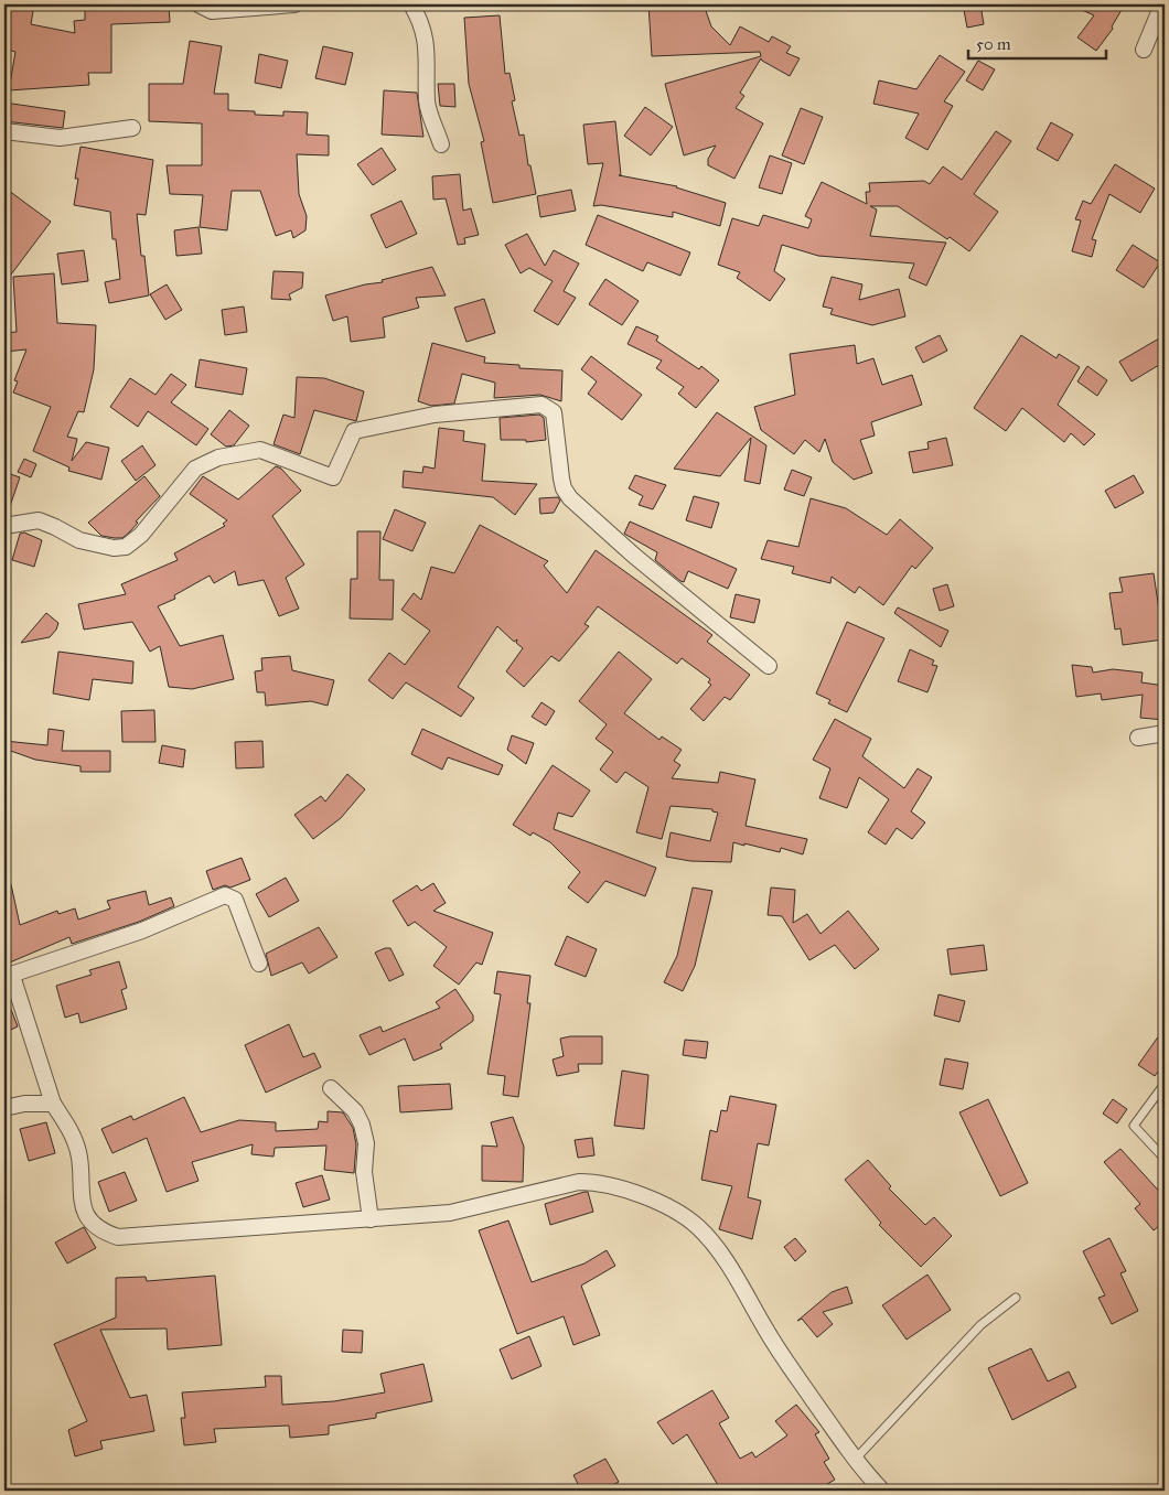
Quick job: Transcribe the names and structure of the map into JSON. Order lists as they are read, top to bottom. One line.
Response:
{"scale_bar":"50 m"}
